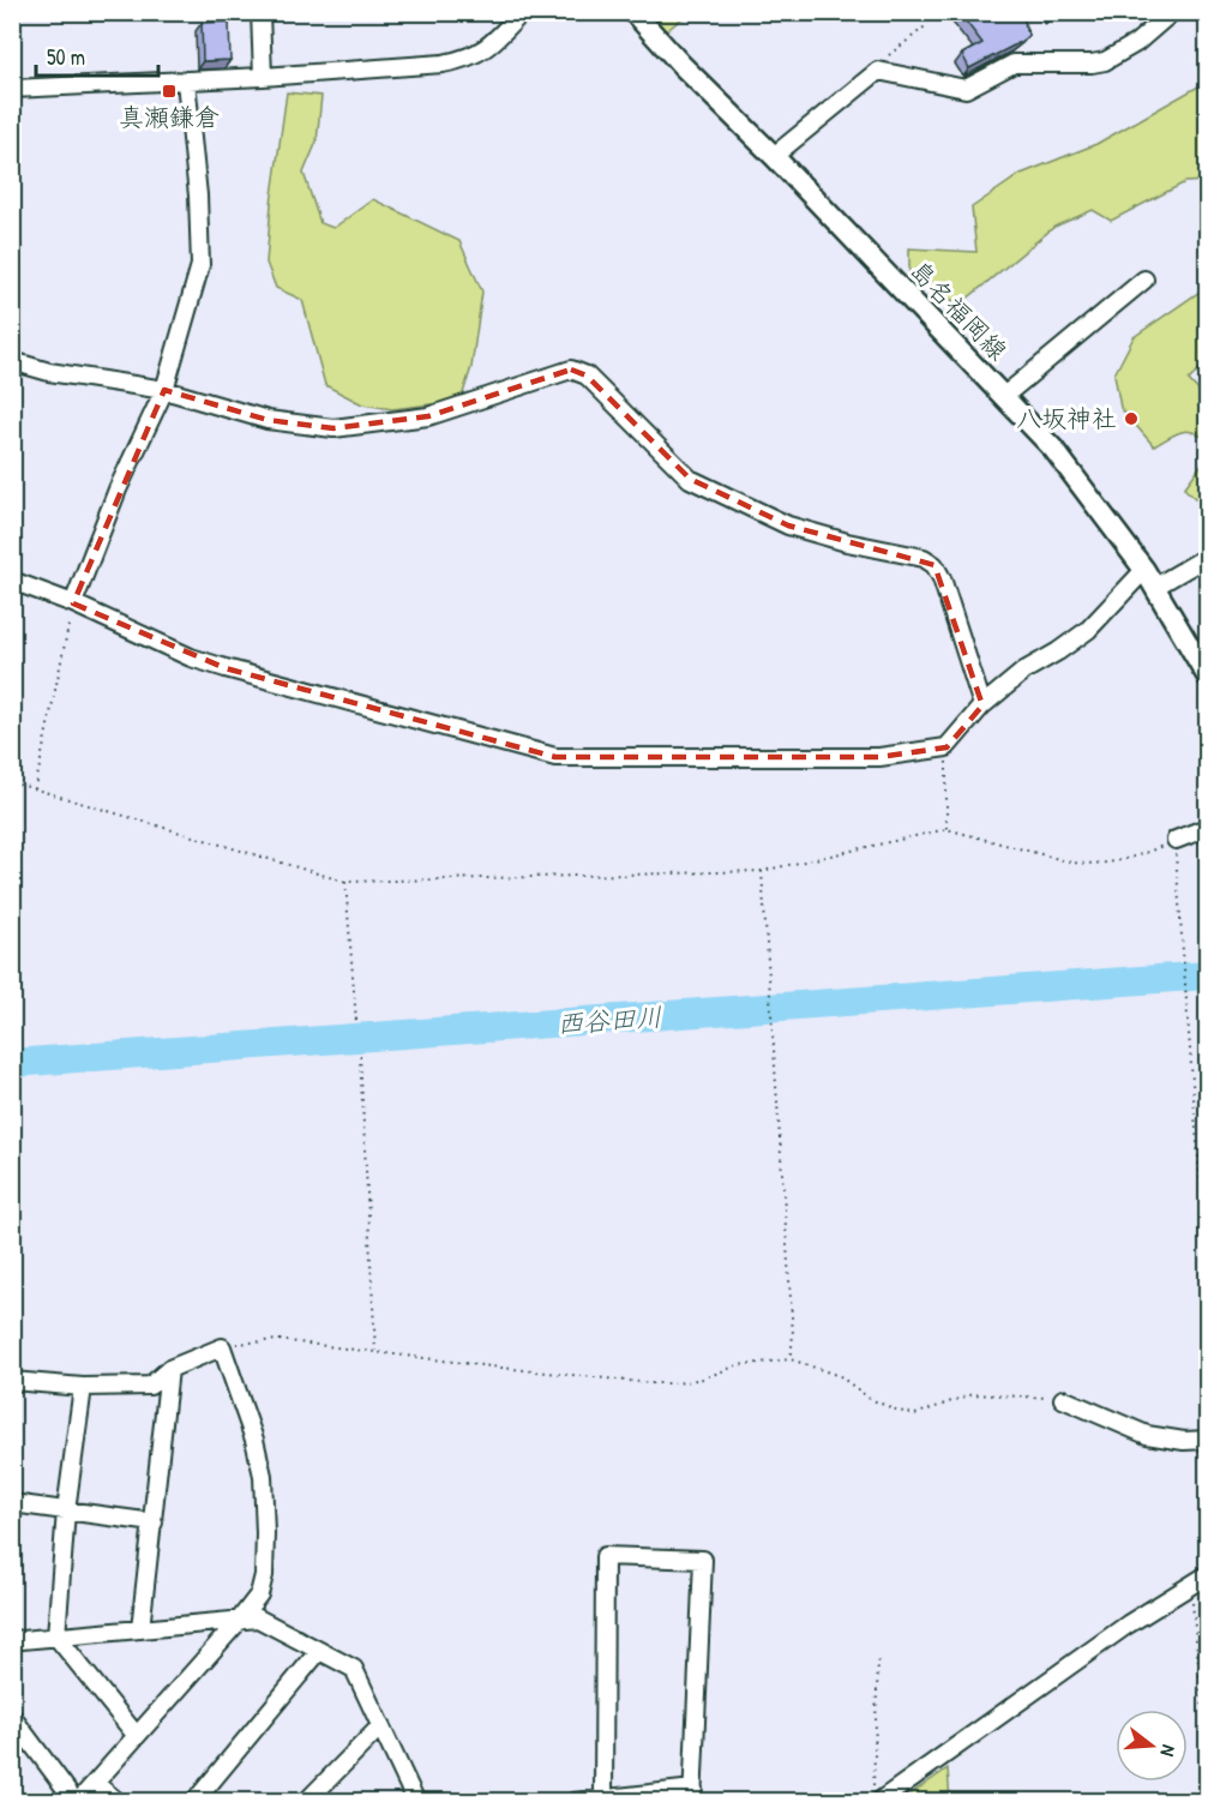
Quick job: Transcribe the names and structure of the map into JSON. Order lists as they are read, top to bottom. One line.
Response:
{"streets":{"main road":["島名福岡線"]},"water":["西谷田川"],"places":{"transit":["真瀬鎌倉"],"other":["八坂神社"]},"scale_bar":"50 m","north":"right"}
